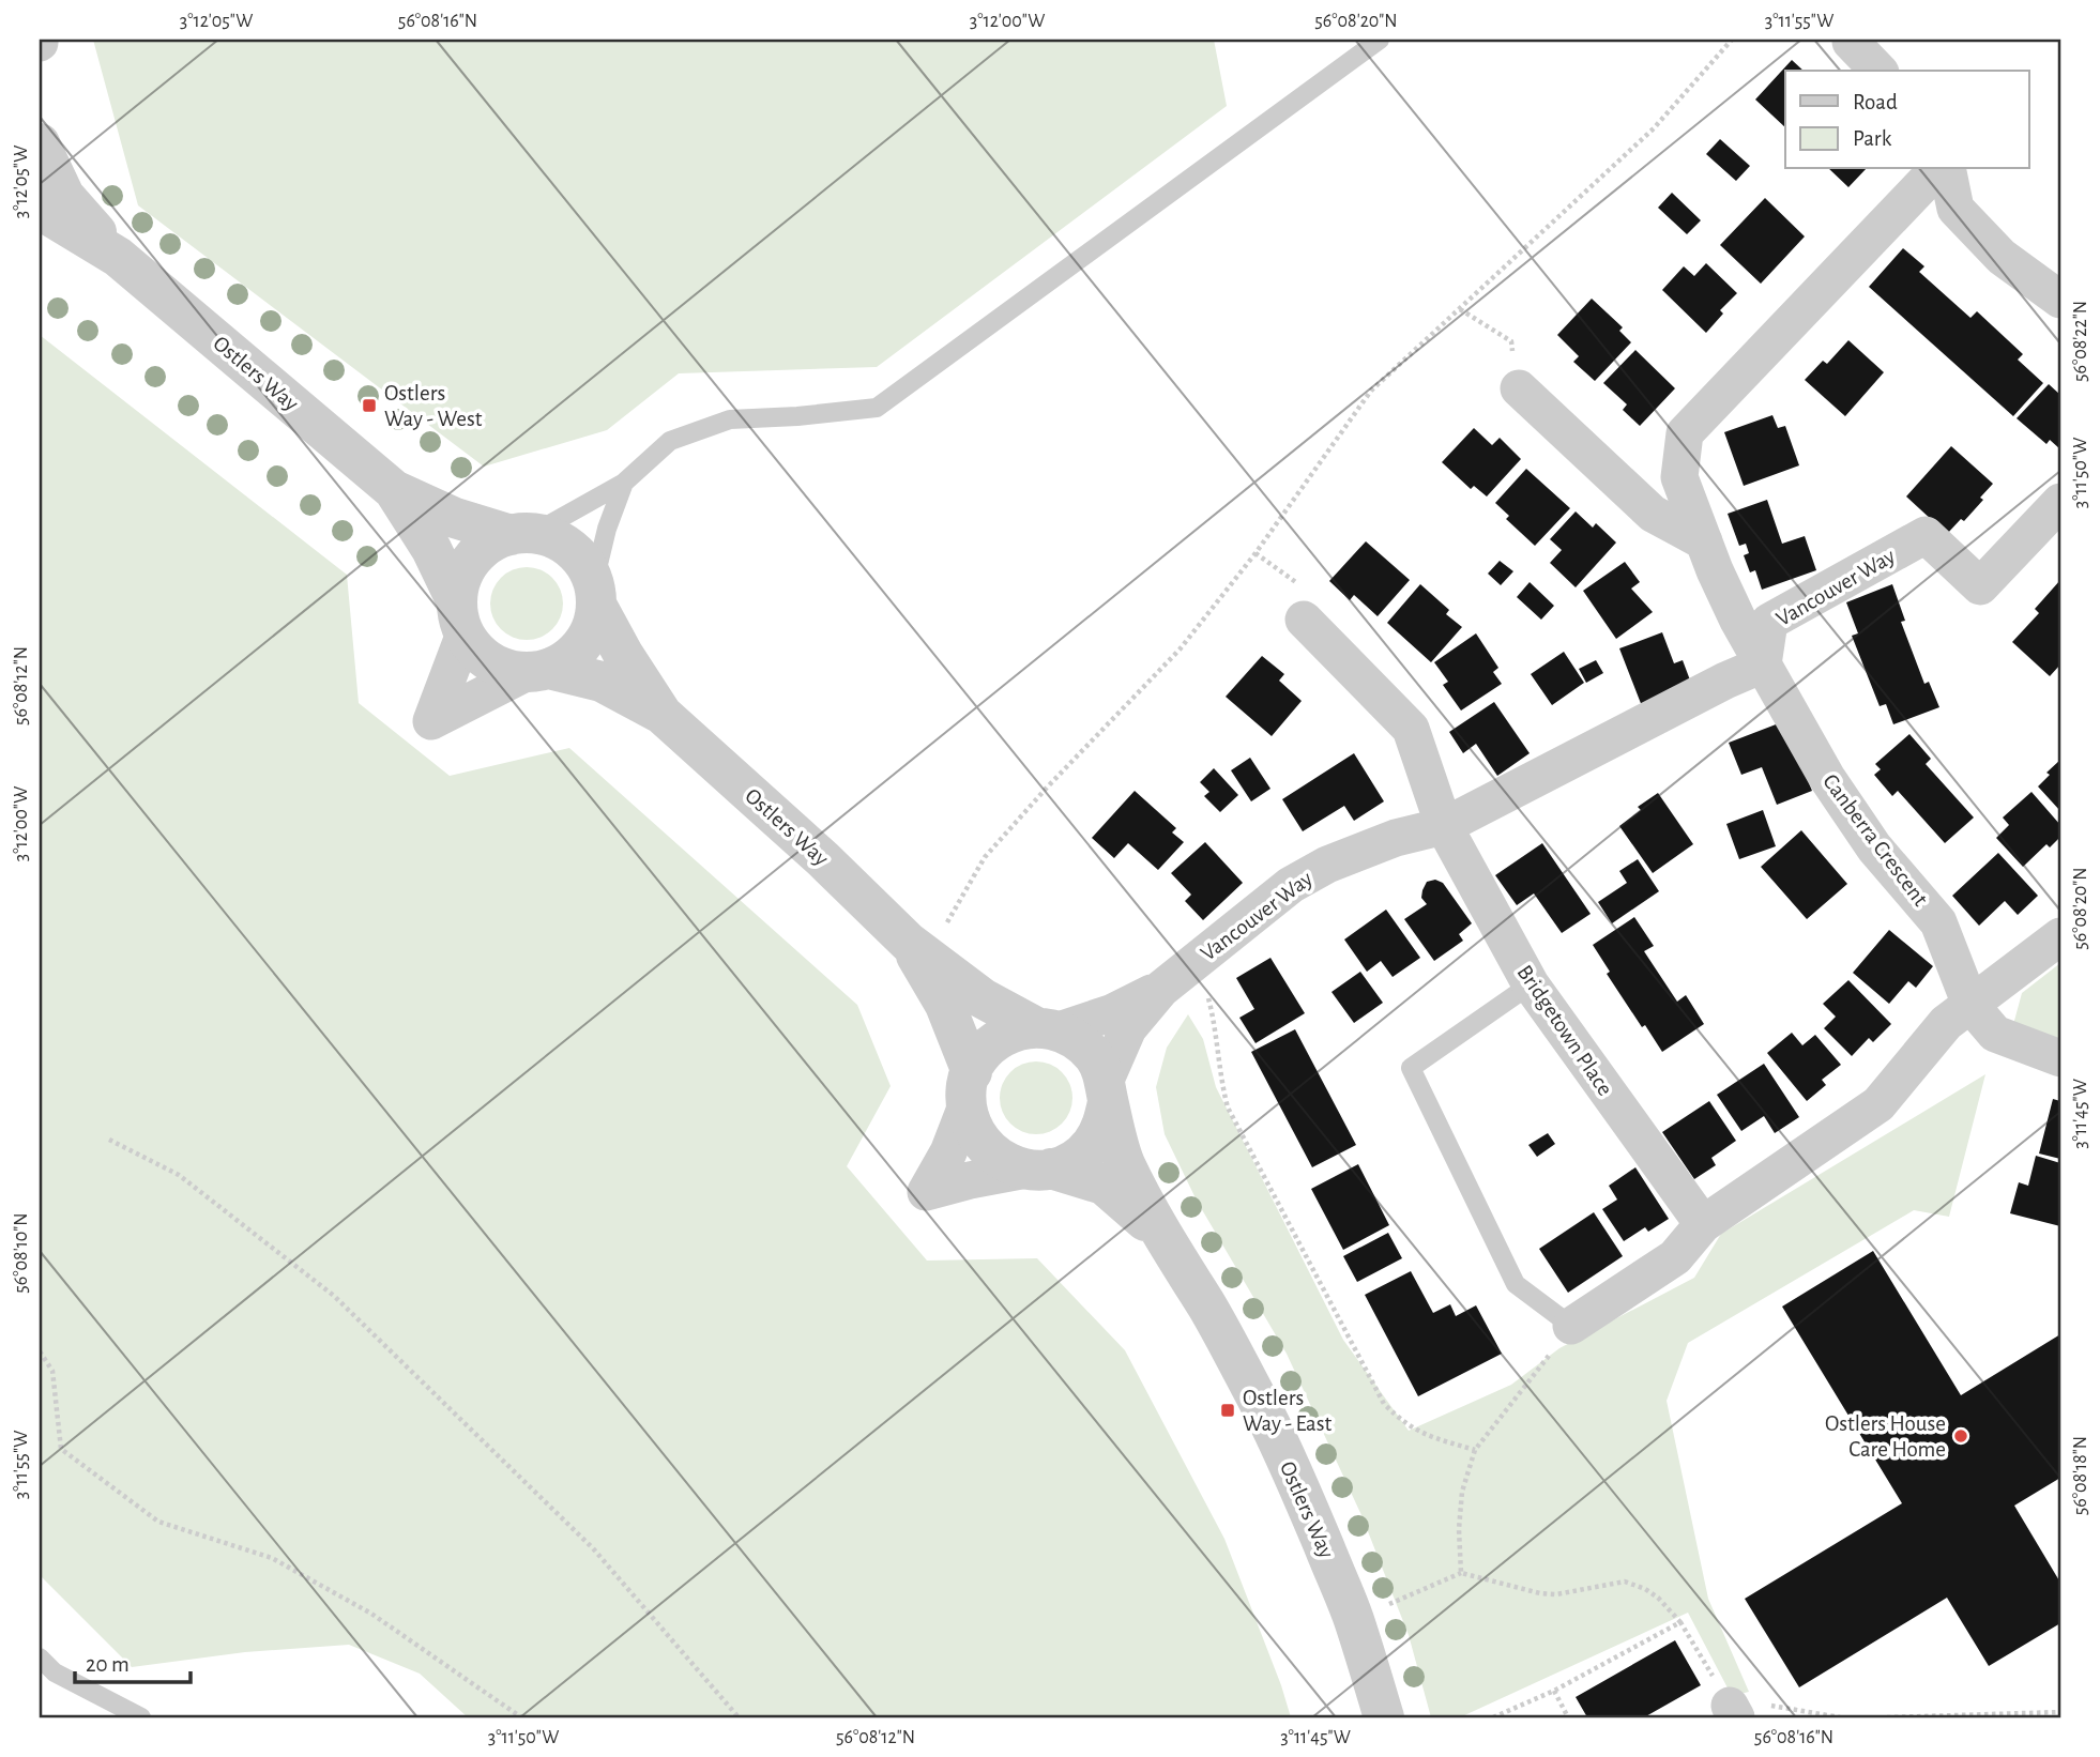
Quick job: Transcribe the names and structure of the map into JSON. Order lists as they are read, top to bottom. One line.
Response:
{"streets":{"street":["Ostlers Way","Vancouver Way","Canberra Crescent","Bridgetown Place"]},"crossings":[["Vancouver Way","Canberra Crescent"],["Vancouver Way","Bridgetown Place"]],"places":{"transit":["Ostlers Way - West","Ostlers Way - East"],"other":["Ostlers House Care Home"]},"legend":["Road","Park"],"scale_bar":"20 m","coordinates":["3°12'05\"W","56°08'16\"N","3°12'00\"W","56°08'20\"N","3°11'55\"W","56°08'22\"N","3°11'50\"W","56°08'12\"N","3°11'45\"W","56°08'10\"N","56°08'18\"N"]}
